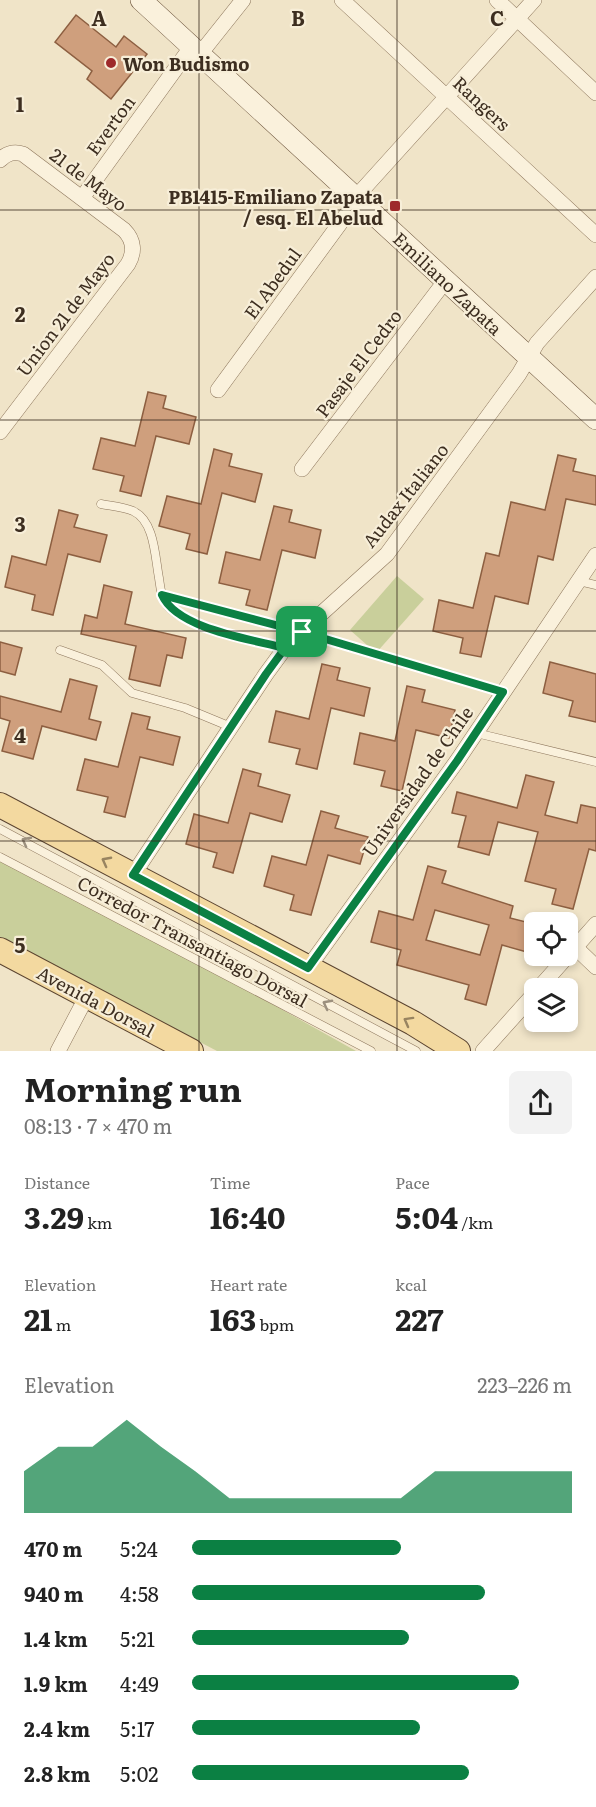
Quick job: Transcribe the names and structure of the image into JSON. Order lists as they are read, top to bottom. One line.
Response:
{"streets":{"main road":["Avenida Dorsal"],"street":["Rangers","Everton","21 de Mayo","El Abedul","Emiliano Zapata","Union 21 de Mayo","Pasaje El Cedro","Audax Italiano","Universidad de Chile"],"lane":["Corredor Transantiago Dorsal"]},"crossings":[["Rangers","El Abedul"],["Everton","21 de Mayo"],["Everton","Emiliano Zapata"],["21 de Mayo","Union 21 de Mayo"],["El Abedul","Emiliano Zapata"],["Emiliano Zapata","Pasaje El Cedro"],["Emiliano Zapata","Audax Italiano"]],"places":{"other":["Won Budismo"],"transit":["PB1415-Emiliano Zapata / esq. El Abelud"]},"page":{"heading":["Morning run","08:13 · 7 × 470 m"],"stats":[["Distance","3.29 km"],["Time","16:40"],["Pace","5:04 /km"],["Elevation","21 m"],["Heart rate","163 bpm"],["kcal","227"]],"chart":["Elevation","223–226 m"],"list":[{"name":"470 m","note":"5:24"},{"name":"940 m","note":"4:58"},{"name":"1.4 km","note":"5:21"},{"name":"1.9 km","note":"4:49"},{"name":"2.4 km","note":"5:17"},{"name":"2.8 km","note":"5:02"}]},"grid":{"columns":["A","B","C"],"rows":["1","2","3","4","5"]}}
